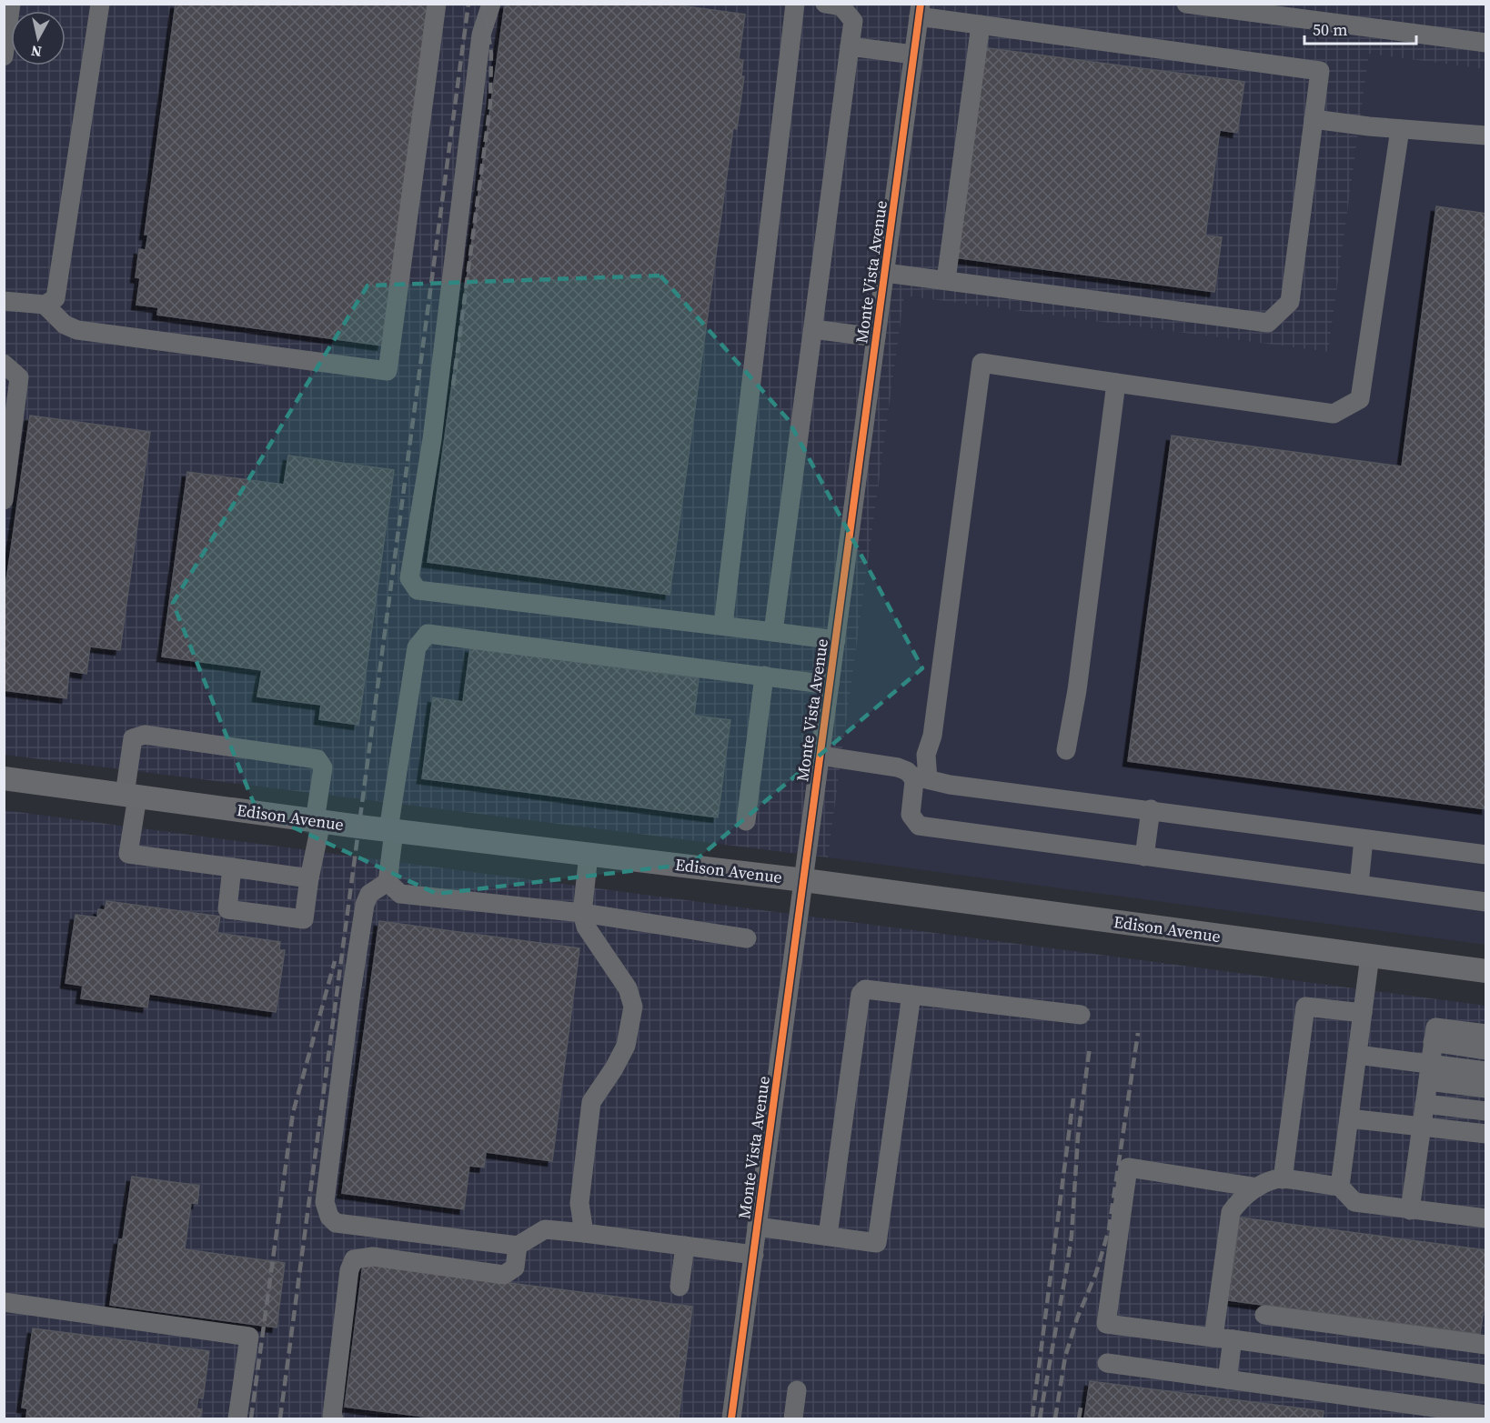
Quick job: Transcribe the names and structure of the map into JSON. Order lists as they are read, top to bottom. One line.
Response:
{"streets":{"main road":["Edison Avenue"],"street":["Monte Vista Avenue"]},"crossings":[["Monte Vista Avenue","Edison Avenue"]],"scale_bar":"50 m","north":"bottom"}
